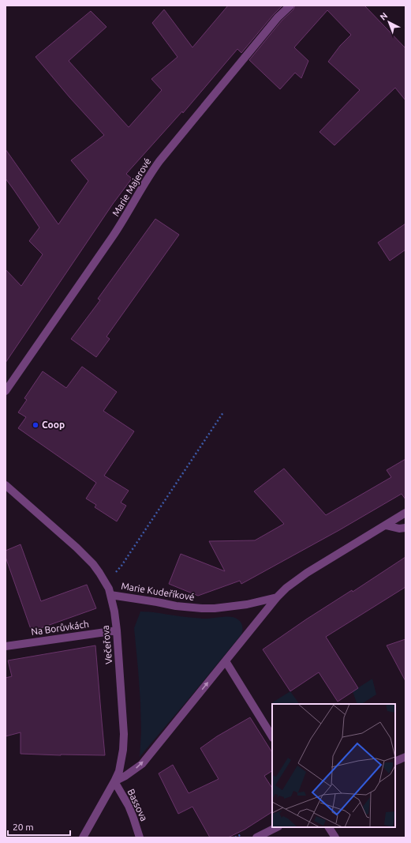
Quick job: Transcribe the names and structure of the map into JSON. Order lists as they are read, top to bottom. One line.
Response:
{"streets":{"street":["Marie Majerové","Marie Kudeříkové","Na Borůvkách","Večeřova","Bassova"]},"crossings":[["Marie Kudeříkové","Večeřova"],["Na Borůvkách","Večeřova"],["Večeřova","Bassova"]],"places":["Coop"],"scale_bar":"20 m","north":"top left"}
